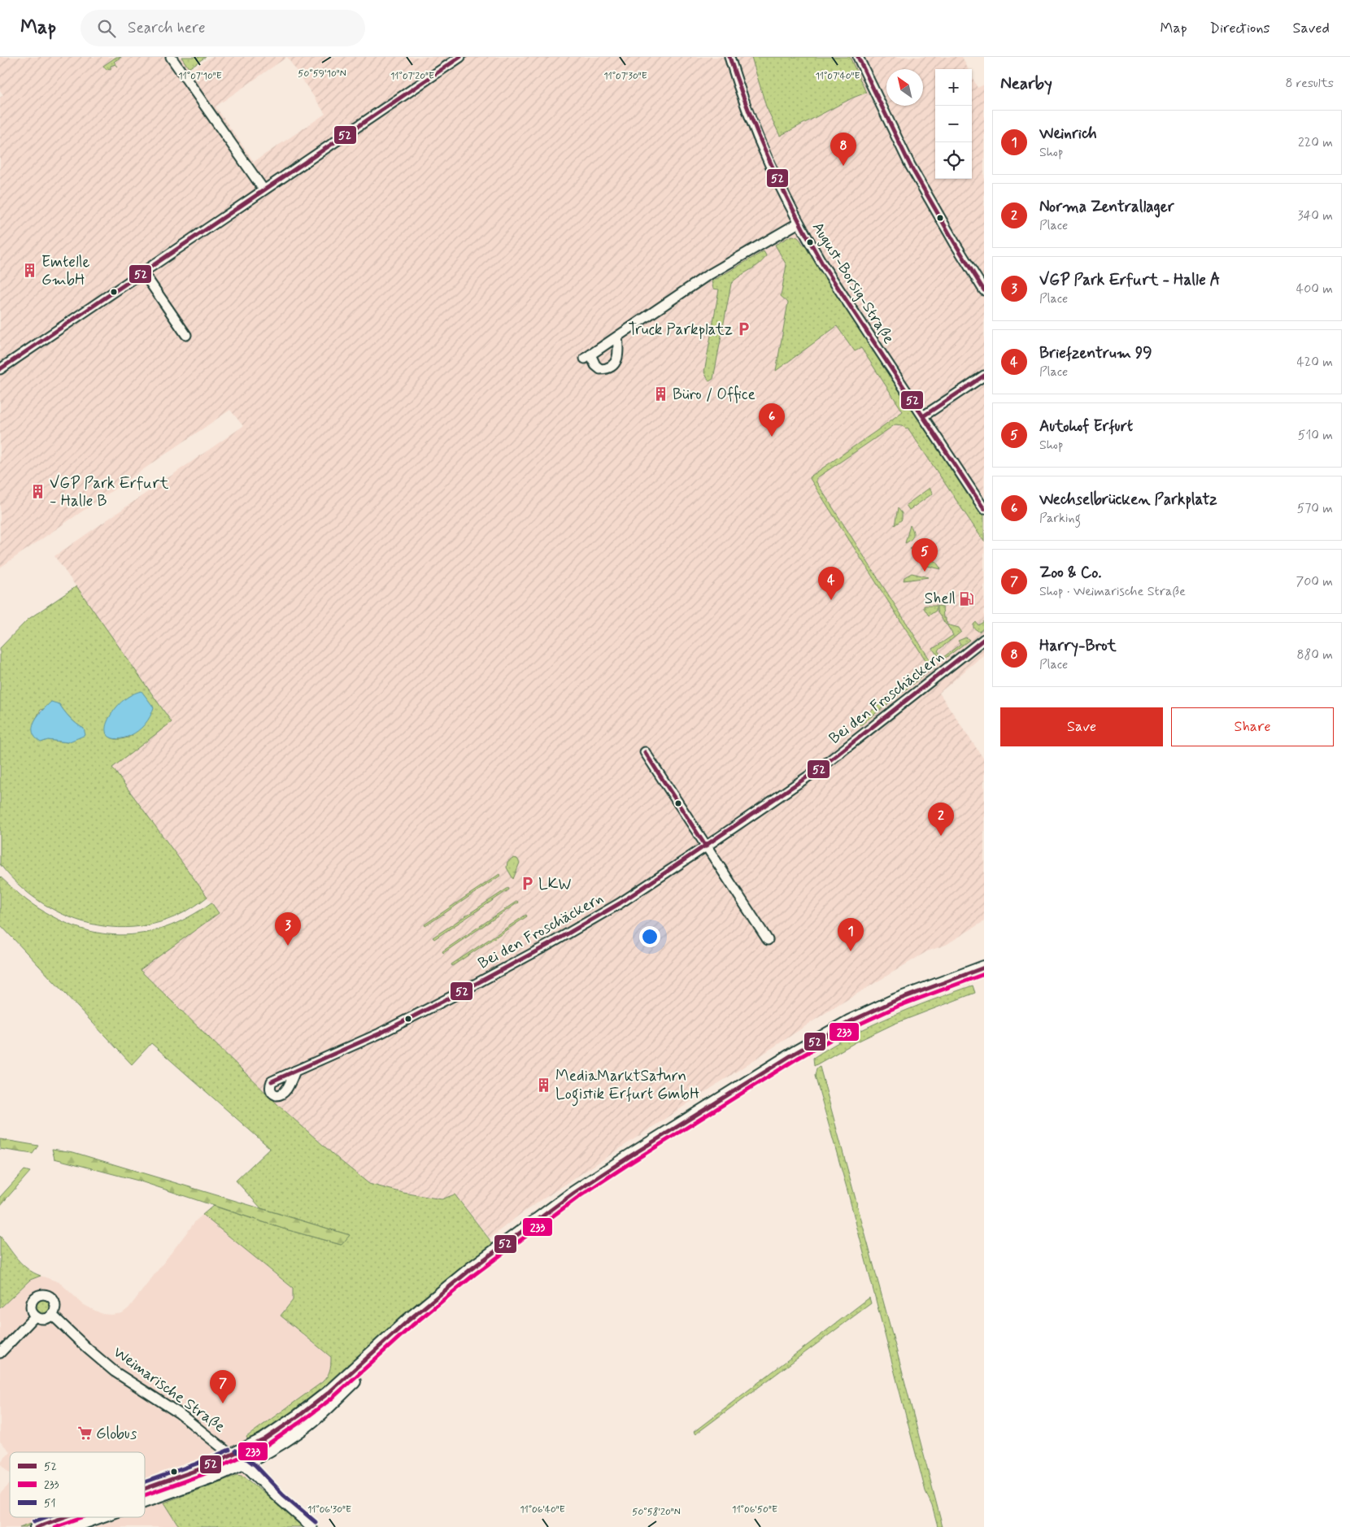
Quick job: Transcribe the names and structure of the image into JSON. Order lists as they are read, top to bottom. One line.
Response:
{"streets":{"street":["August-Borsig-Straße","Bei den Froschäckern","Weimarische Straße"]},"places":{"building":["Emtelle GmbH","Büro / Office","VGP Park Erfurt - Halle B","MediaMarktSaturn Logistik Erfurt GmbH"],"parking":["Truck Parkplatz","LKW"],"fuel station":["Shell"],"supermarket":["Globus"]},"lines":["transit line 52","transit line 233","transit line 51"],"legend":["52","233","51"],"north":"top left","page":{"header":"Map","search":"Search here","nav":["Map","Directions","Saved"],"heading":["Nearby","8 results"],"map_buttons":["+","−"],"list":[{"mark":"1","name":"Weinrich","note":"Shop","value":"220 m"},{"mark":"2","name":"Norma Zentrallager","note":"Place","value":"340 m"},{"mark":"3","name":"VGP Park Erfurt - Halle A","note":"Place","value":"400 m"},{"mark":"4","name":"Briefzentrum 99","note":"Place","value":"420 m"},{"mark":"5","name":"Autohof Erfurt","note":"Shop","value":"510 m"},{"mark":"6","name":"Wechselbrücken Parkplatz","note":"Parking","value":"570 m"},{"mark":"7","name":"Zoo & Co.","note":"Shop · Weimarische Straße","value":"700 m"},{"mark":"8","name":"Harry-Brot","note":"Place","value":"880 m"}],"pins":["8","6","5","4","2","3","1","7"],"buttons":["Save","Share"]},"coordinates":["50°59'10\"N","11°07'10\"E","11°07'20\"E","11°07'30\"E","11°07'40\"E","11°06'30\"E","11°06'40\"E","11°06'50\"E","50°58'20\"N"]}
